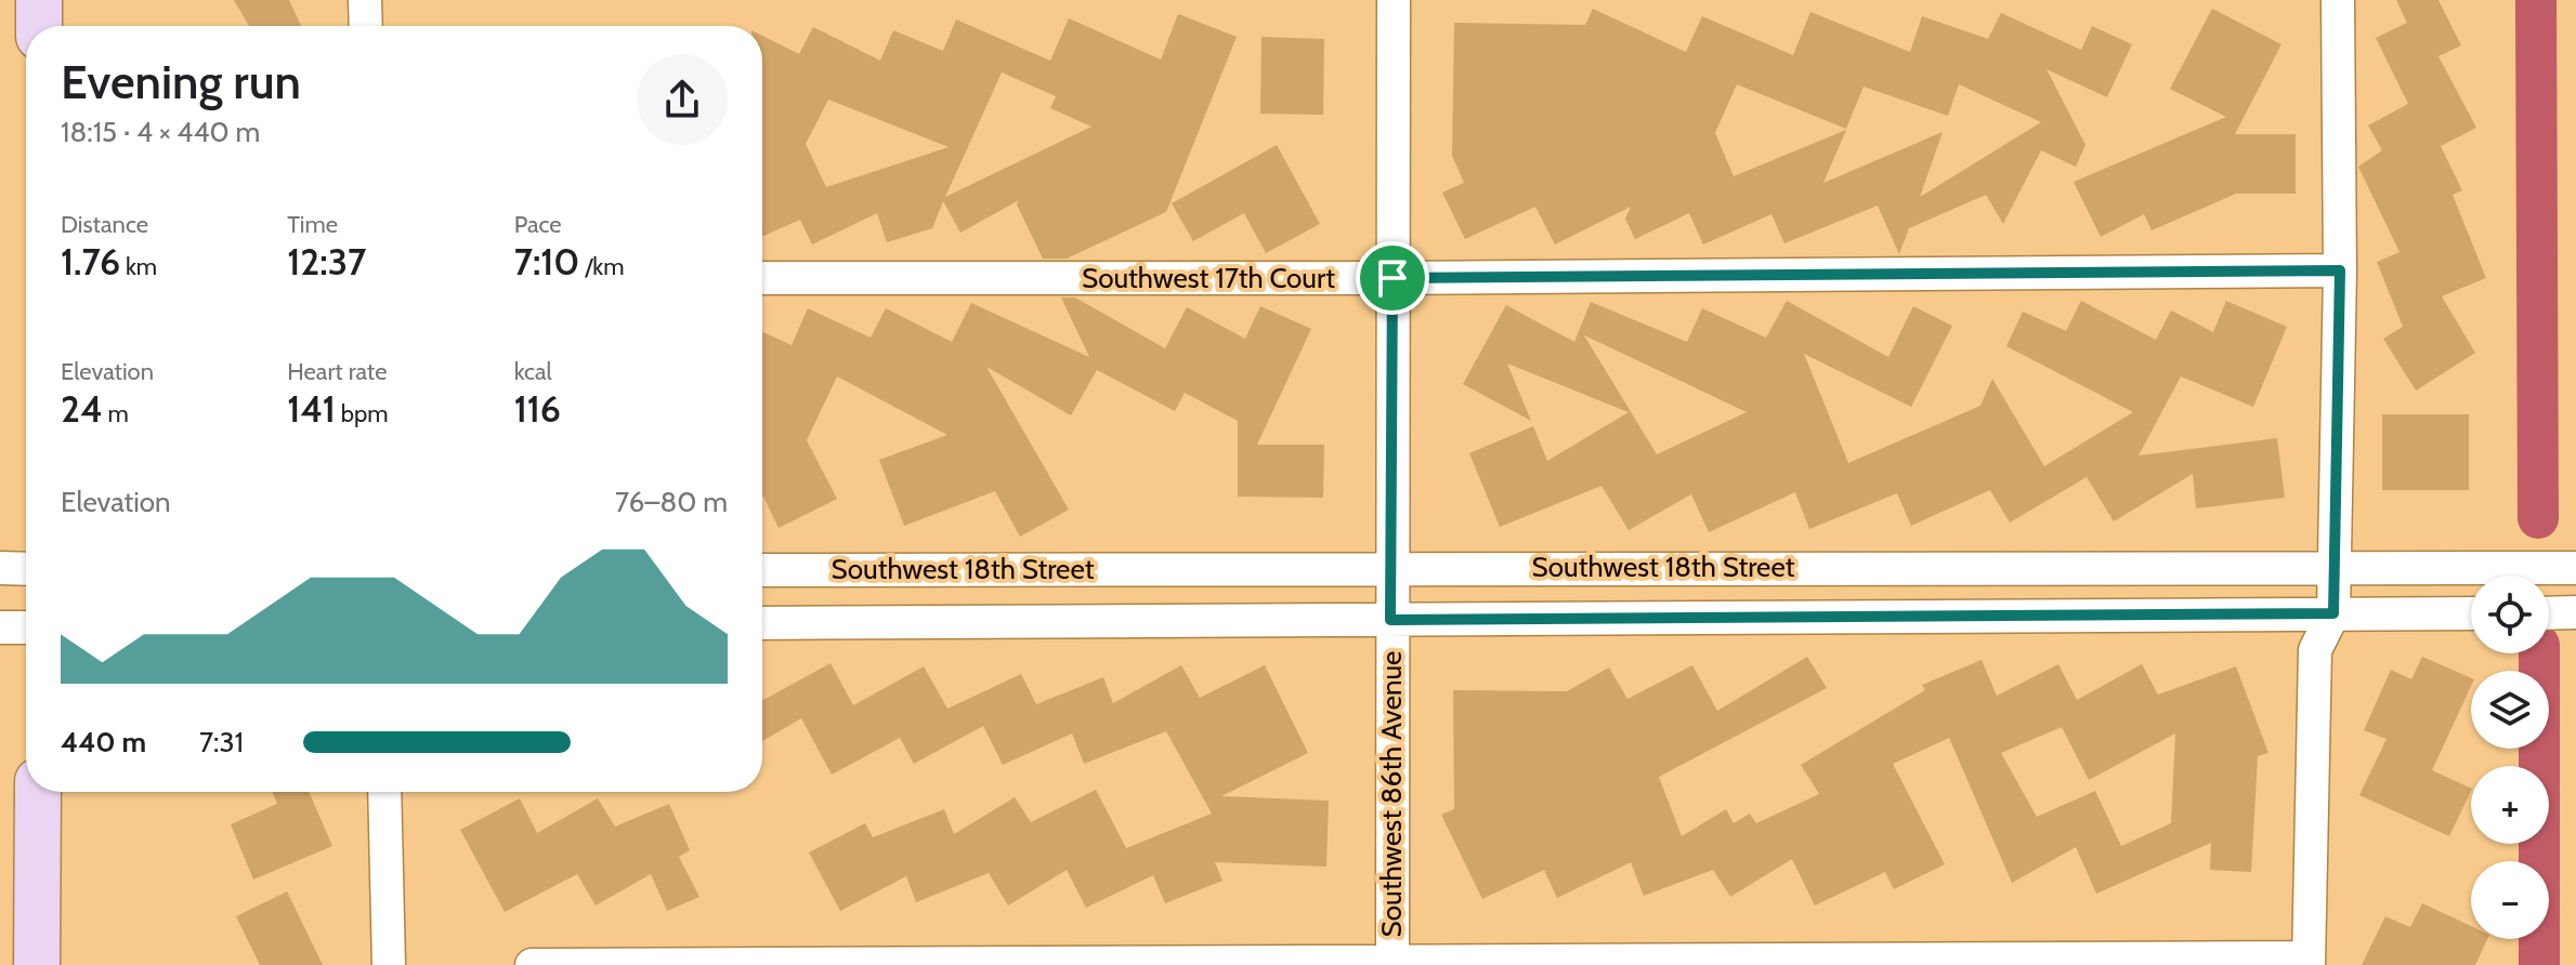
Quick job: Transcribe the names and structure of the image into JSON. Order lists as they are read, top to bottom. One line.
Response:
{"streets":{"street":["Southwest 17th Court","Southwest 18th Street","Southwest 86th Avenue"]},"crossings":[["Southwest 17th Court","Southwest 86th Avenue"],["Southwest 18th Street","Southwest 86th Avenue"]],"page":{"heading":["Evening run","18:15 · 4 × 440 m"],"stats":[["Distance","1.76 km"],["Time","12:37"],["Pace","7:10 /km"],["Elevation","24 m"],["Heart rate","141 bpm"],["kcal","116"]],"chart":["Elevation","76–80 m"],"map_buttons":["+","−"],"list":[{"name":"440 m","note":"7:31"}]}}
